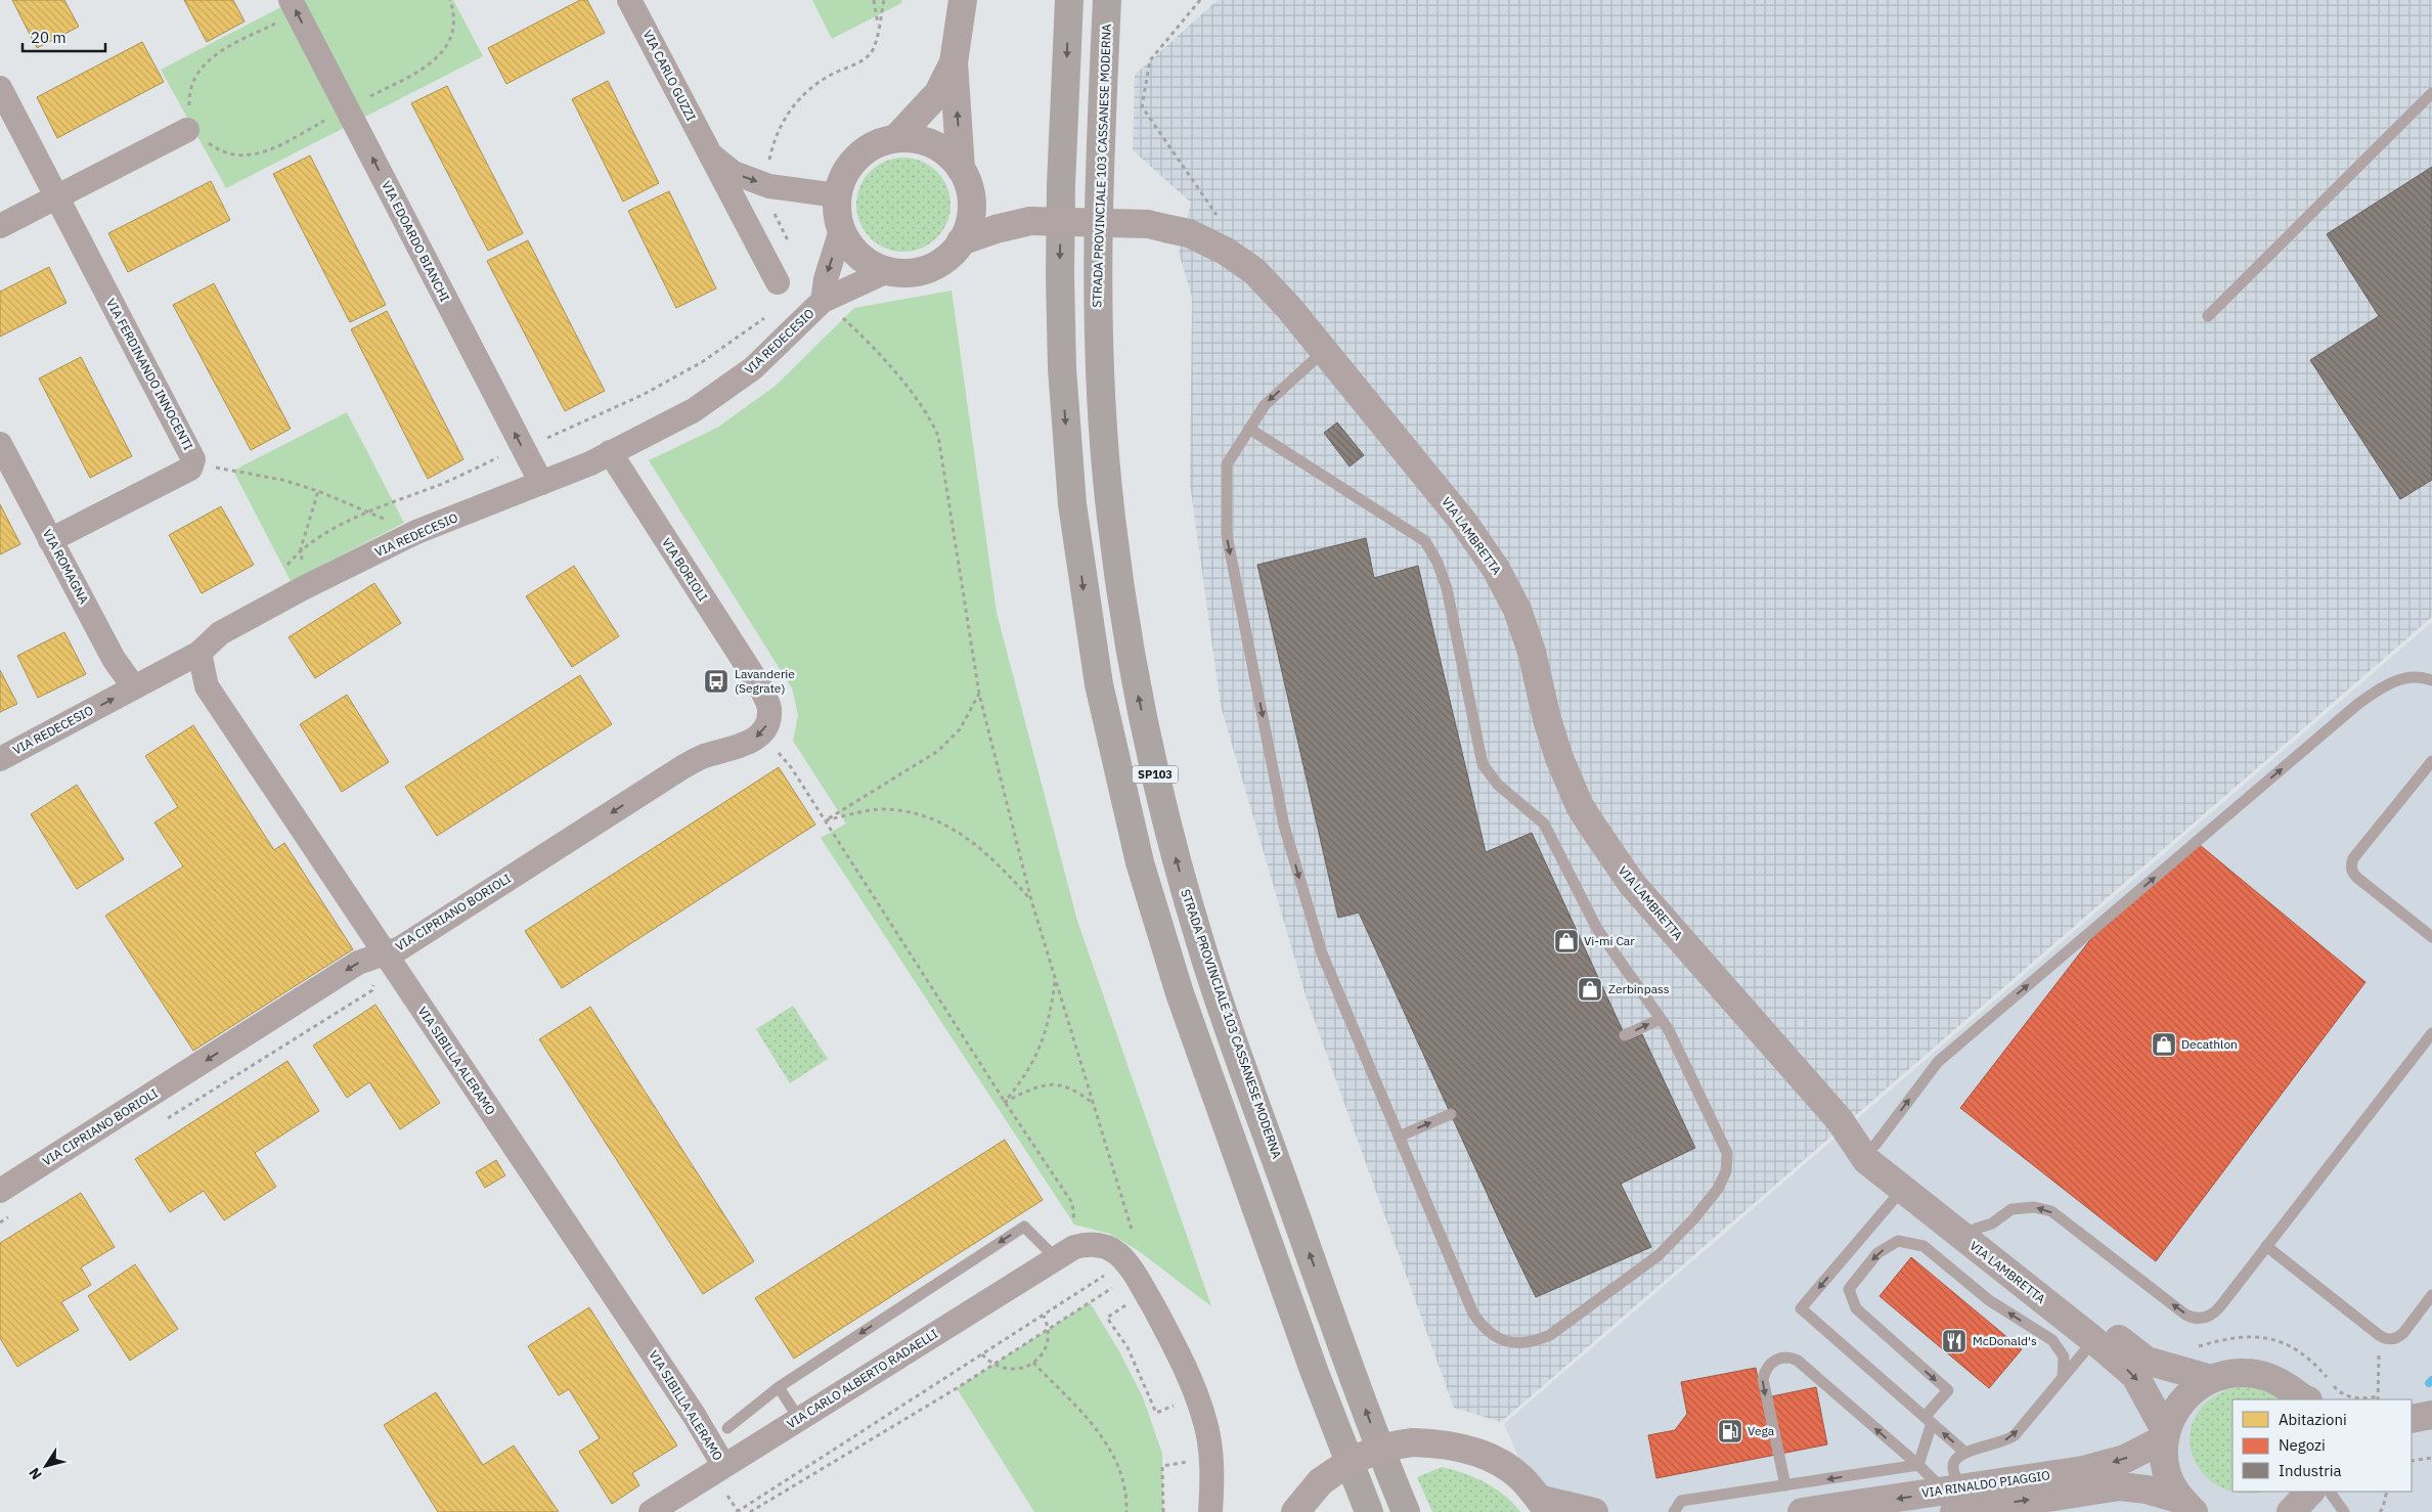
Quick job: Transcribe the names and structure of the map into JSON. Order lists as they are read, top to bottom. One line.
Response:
{"streets":{"highway":["STRADA PROVINCIALE 103 CASSANESE MODERNA","SP103"],"street":["VIA CARLO GUZZI","VIA EDOARDO BIANCHI","VIA REDECESIO","VIA FERDINANDO INNOCENTI","VIA LAMBRETTA","VIA ROMAGNA","VIA BORIOLI","VIA CIPRIANO BORIOLI","VIA SIBILLA ALERAMO","VIA CARLO ALBERTO RADAELLI","VIA RINALDO PIAGGIO"]},"crossings":[["VIA CARLO GUZZI","VIA REDECESIO"],["VIA CARLO GUZZI","VIA LAMBRETTA"],["VIA EDOARDO BIANCHI","VIA REDECESIO"],["VIA REDECESIO","VIA LAMBRETTA"],["VIA REDECESIO","VIA ROMAGNA"],["VIA REDECESIO","VIA BORIOLI"],["VIA REDECESIO","VIA SIBILLA ALERAMO"],["VIA FERDINANDO INNOCENTI","VIA ROMAGNA"],["VIA LAMBRETTA","VIA RINALDO PIAGGIO"],["VIA BORIOLI","VIA CIPRIANO BORIOLI"],["VIA CIPRIANO BORIOLI","VIA SIBILLA ALERAMO"],["VIA SIBILLA ALERAMO","VIA CARLO ALBERTO RADAELLI"]],"one_way":["VIA EDOARDO BIANCHI","VIA BORIOLI","VIA CIPRIANO BORIOLI"],"places":{"bus stop":["Lavanderie (Segrate)"],"shop":["Vi-mi Car","Zerbinpass","Decathlon"],"restaurant":["McDonald's"],"fuel station":["Vega"]},"legend":["Abitazioni","Negozi","Industria"],"scale_bar":"20 m","north":"bottom left"}
